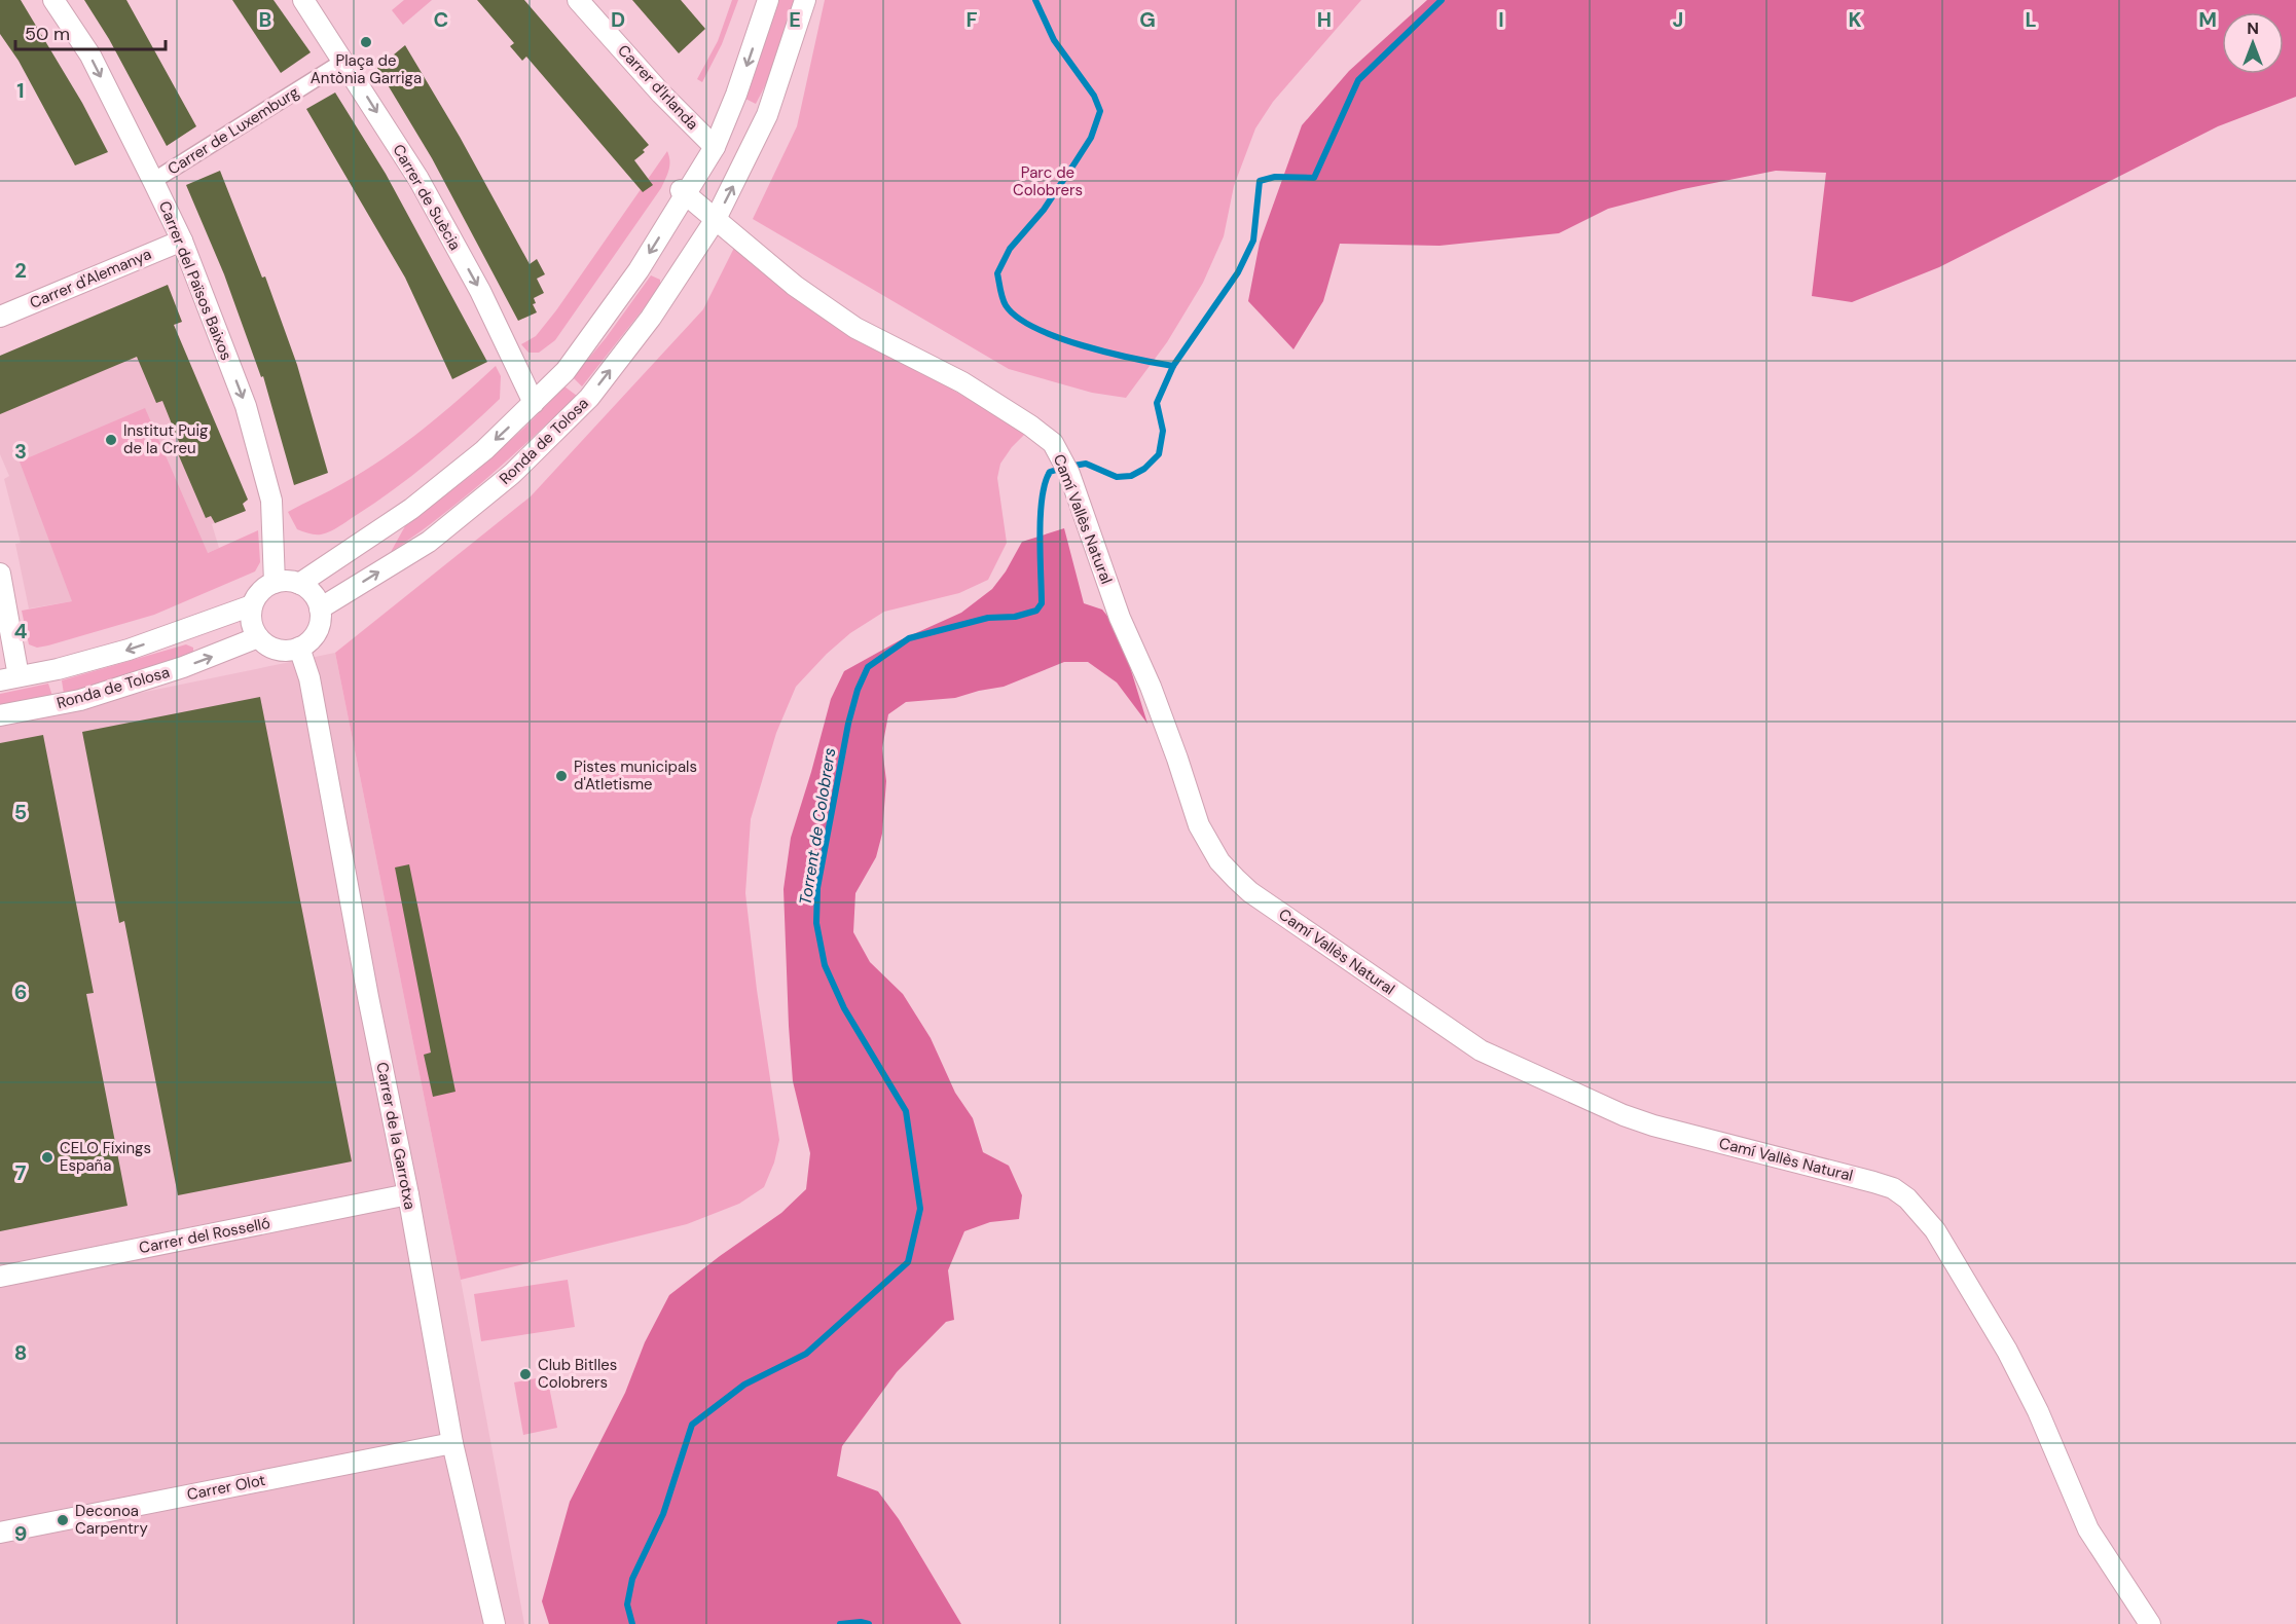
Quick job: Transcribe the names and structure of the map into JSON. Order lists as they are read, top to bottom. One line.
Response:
{"streets":{"street":["Carrer d'Irlanda","Carrer de Luxemburg","Carrer de Suècia","Carrer d'Alemanya","Carrer del Països Baixos","Ronda de Tolosa","Camí Vallès Natural","Carrer de la Garrotxa","Carrer del Rosselló","Carrer Olot"]},"crossings":[["Carrer de Luxemburg","Carrer de Suècia"],["Carrer de Luxemburg","Carrer del Països Baixos"],["Carrer d'Alemanya","Carrer del Països Baixos"],["Carrer del Països Baixos","Ronda de Tolosa"],["Carrer del Països Baixos","Carrer de la Garrotxa"],["Ronda de Tolosa","Camí Vallès Natural"],["Ronda de Tolosa","Carrer de la Garrotxa"],["Carrer de la Garrotxa","Carrer del Rosselló"],["Carrer de la Garrotxa","Carrer Olot"]],"one_way":["Carrer de Suècia","Carrer del Països Baixos"],"water":["Torrent de Colobrers"],"parks":["Parc de Colobrers"],"places":["Plaça de Antònia Garriga","Institut Puig de la Creu","Pistes municipals d'Atletisme","CELO Fixings España","Club Bitlles Colobrers","Deconoa Carpentry"],"scale_bar":"50 m","north":"top","grid":{"columns":["B","C","D","E","F","G","H","I","J","K","L","M"],"rows":["1","2","3","4","5","6","7","8","9"]}}
